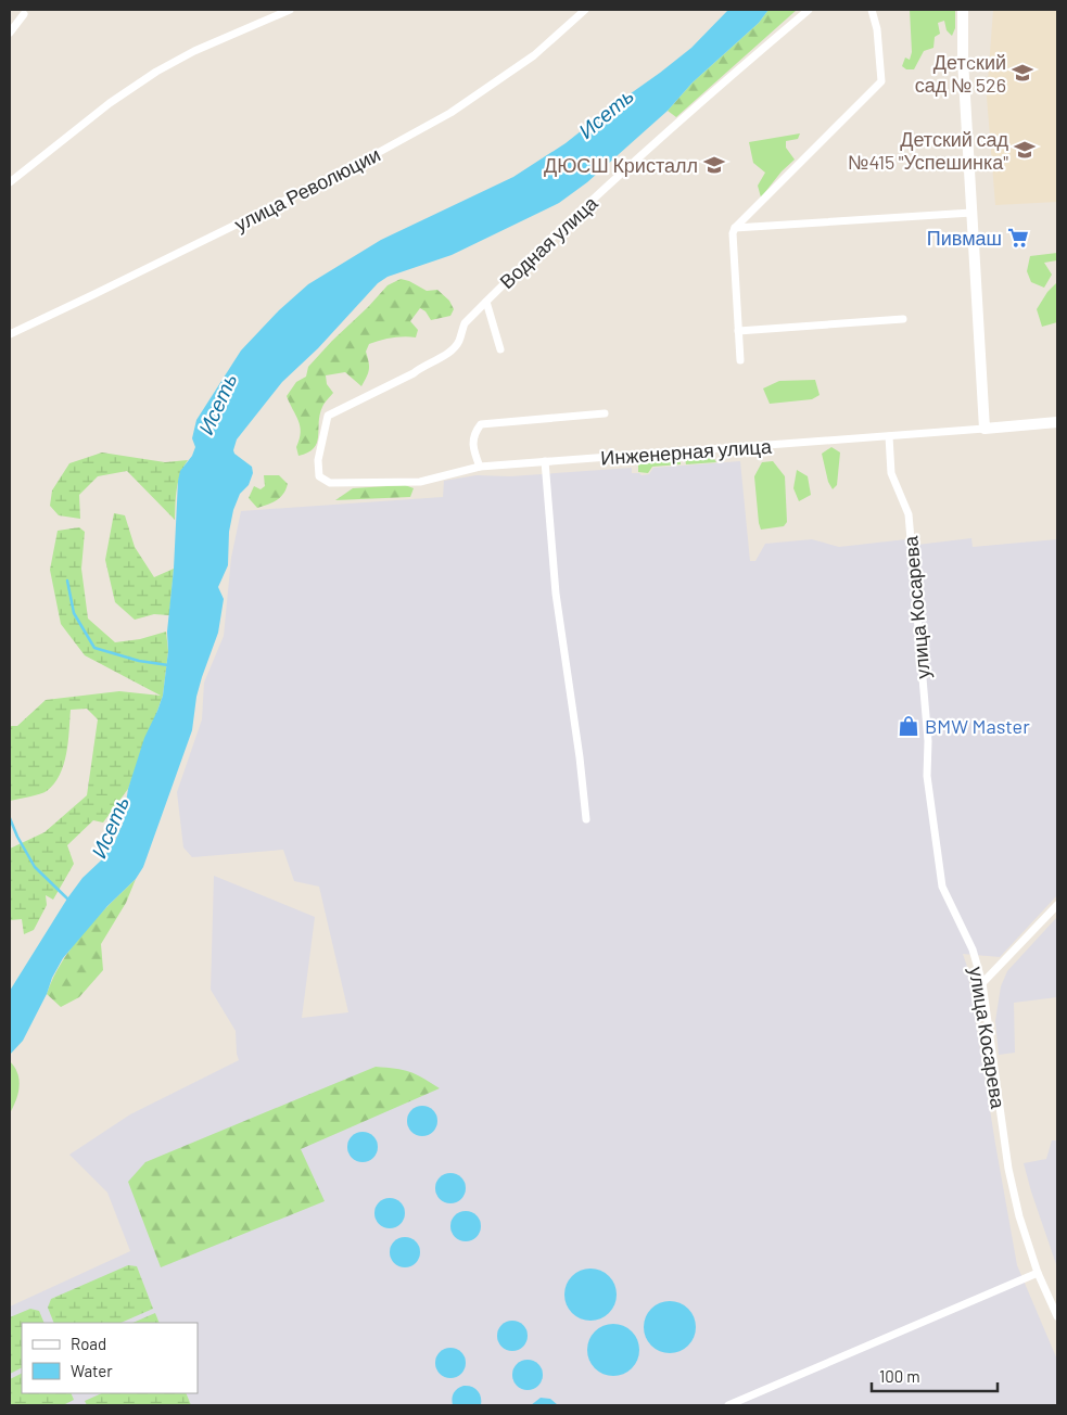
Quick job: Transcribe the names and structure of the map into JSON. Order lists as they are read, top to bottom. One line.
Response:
{"streets":{"street":["улица Революции","Водная улица","Инженерная улица","улица Косарева"]},"crossings":[["Водная улица","Инженерная улица"],["Инженерная улица","улица Косарева"]],"water":["Исеть"],"places":{"school or university":["Детcкий сад № 526","Детский сад №415 \"Успешинка\"","ДЮСШ Кристалл"],"supermarket":["Пивмаш"],"shop":["BMW Master"]},"legend":["Road","Water"],"scale_bar":"100 m"}
